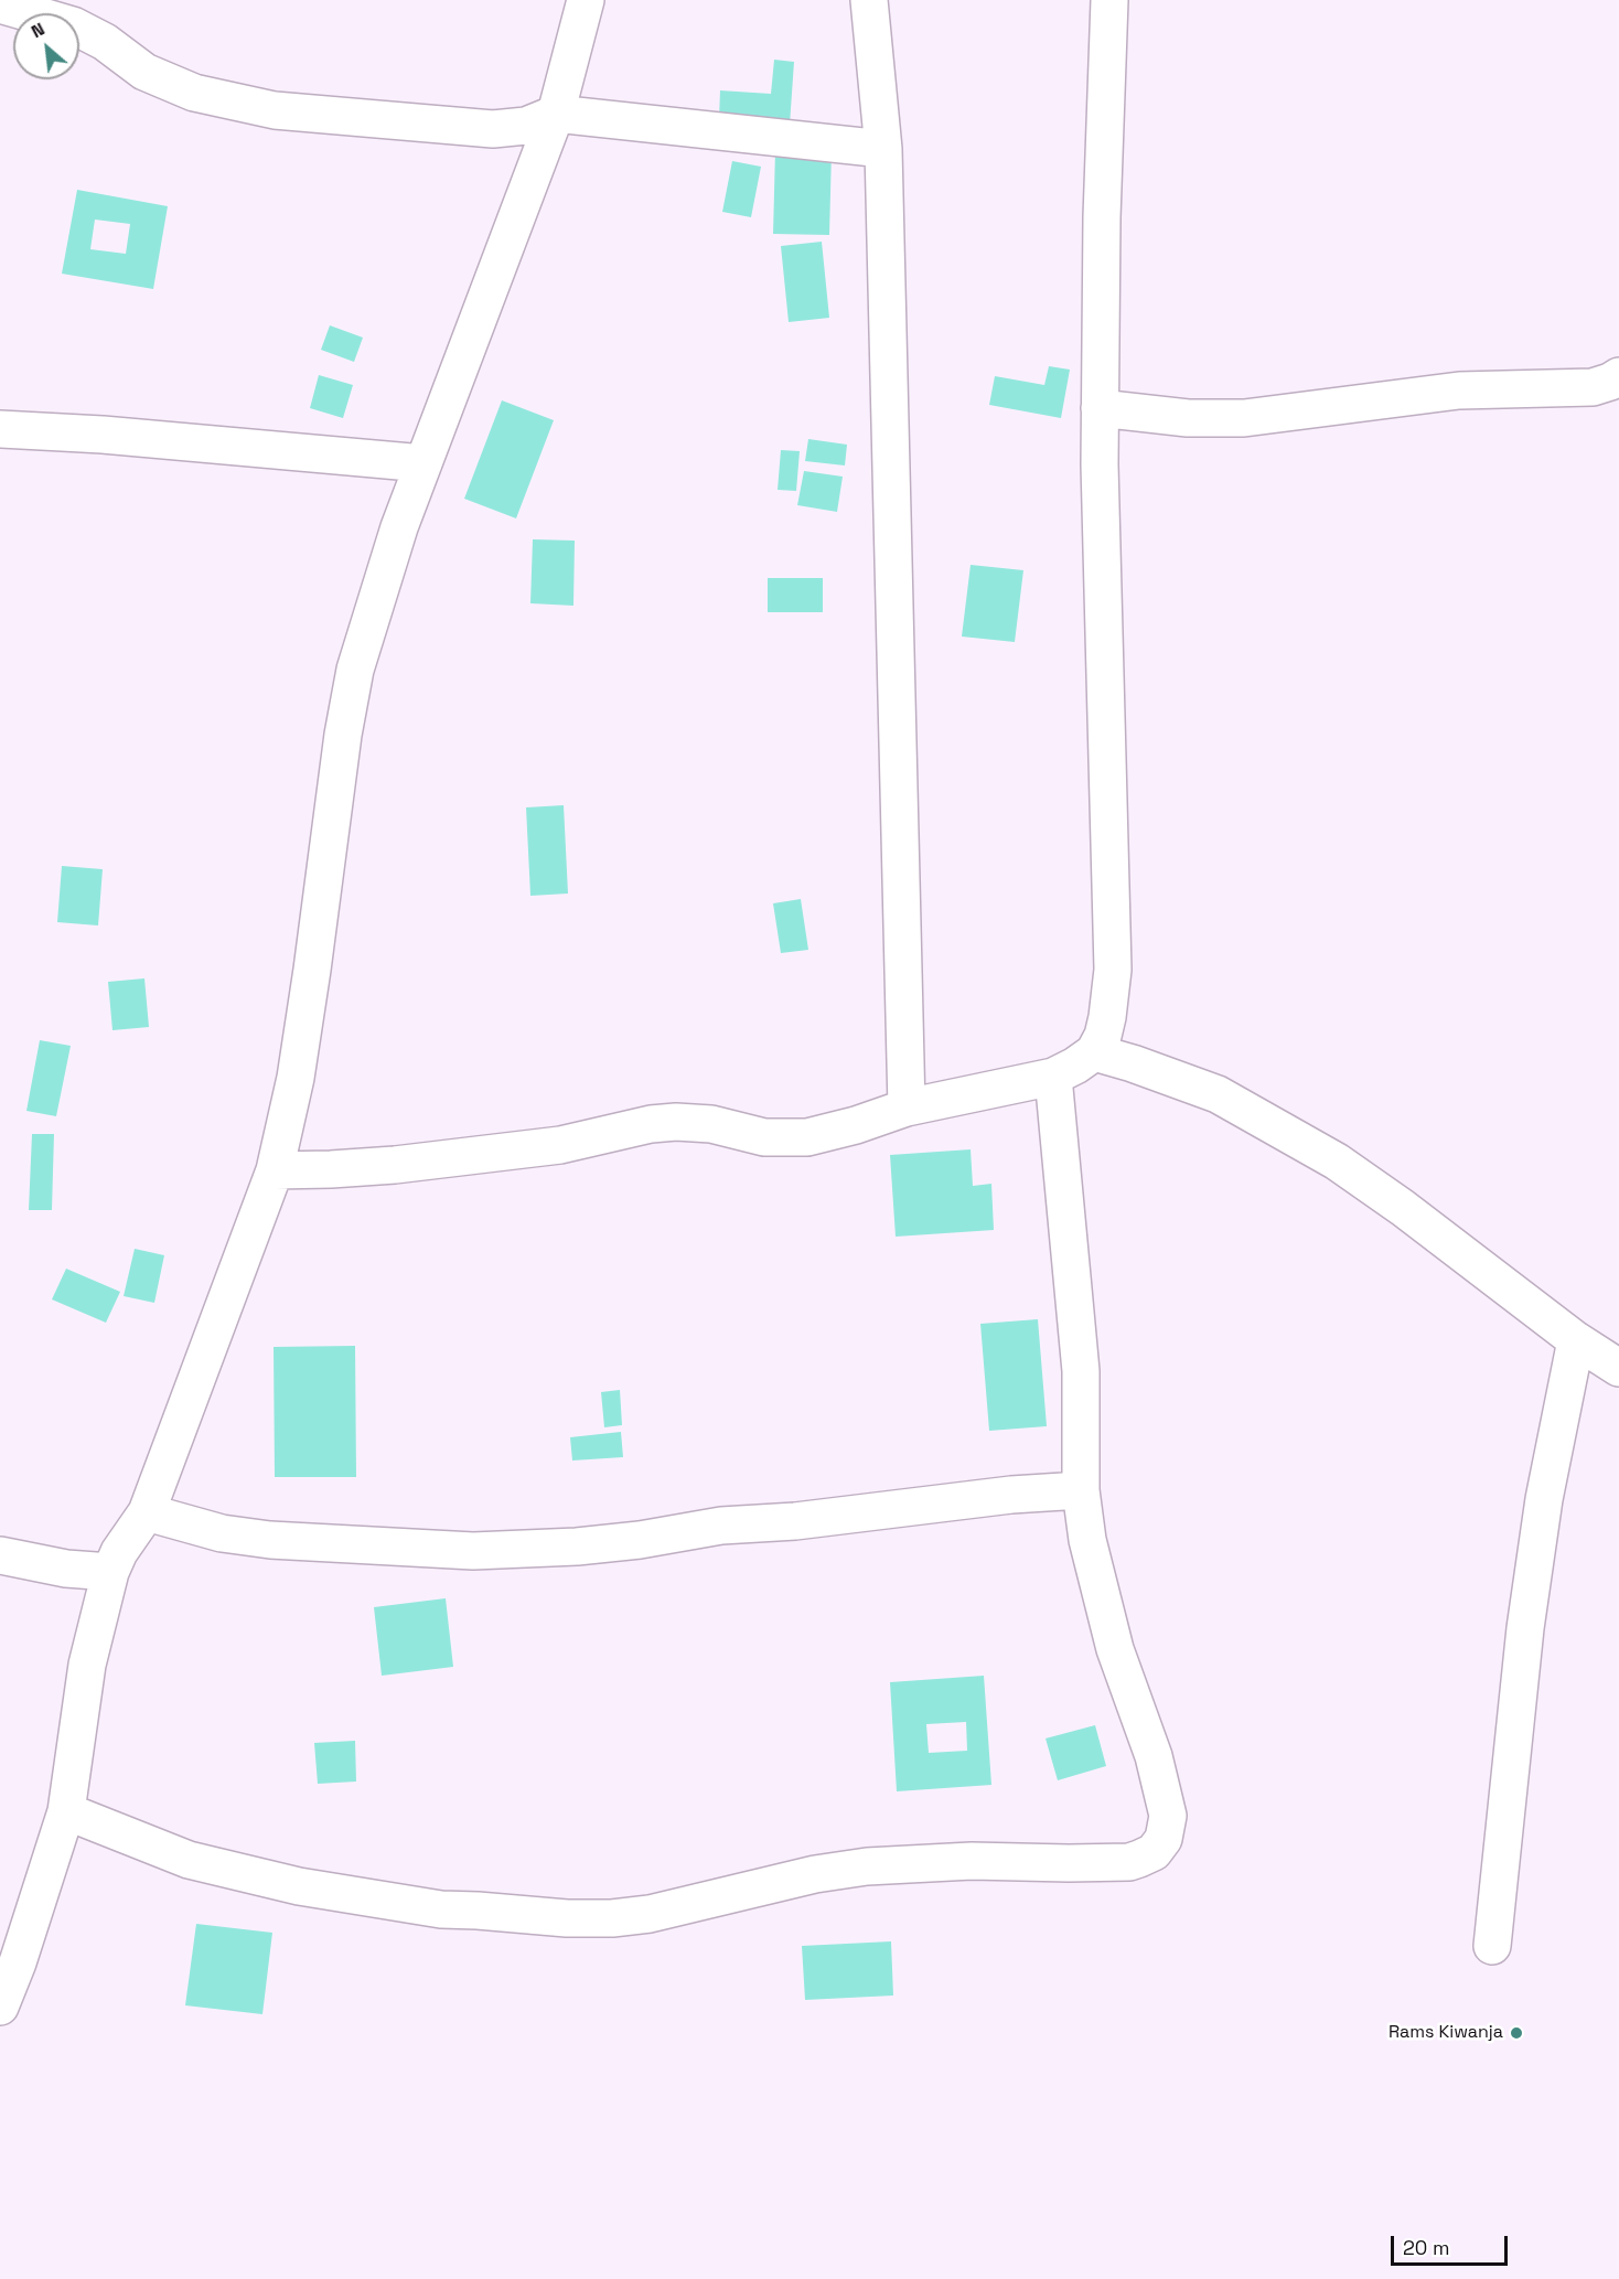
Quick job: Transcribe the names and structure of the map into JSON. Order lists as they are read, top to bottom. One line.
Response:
{"places":["Rams Kiwanja"],"scale_bar":"20 m","north":"top left"}
